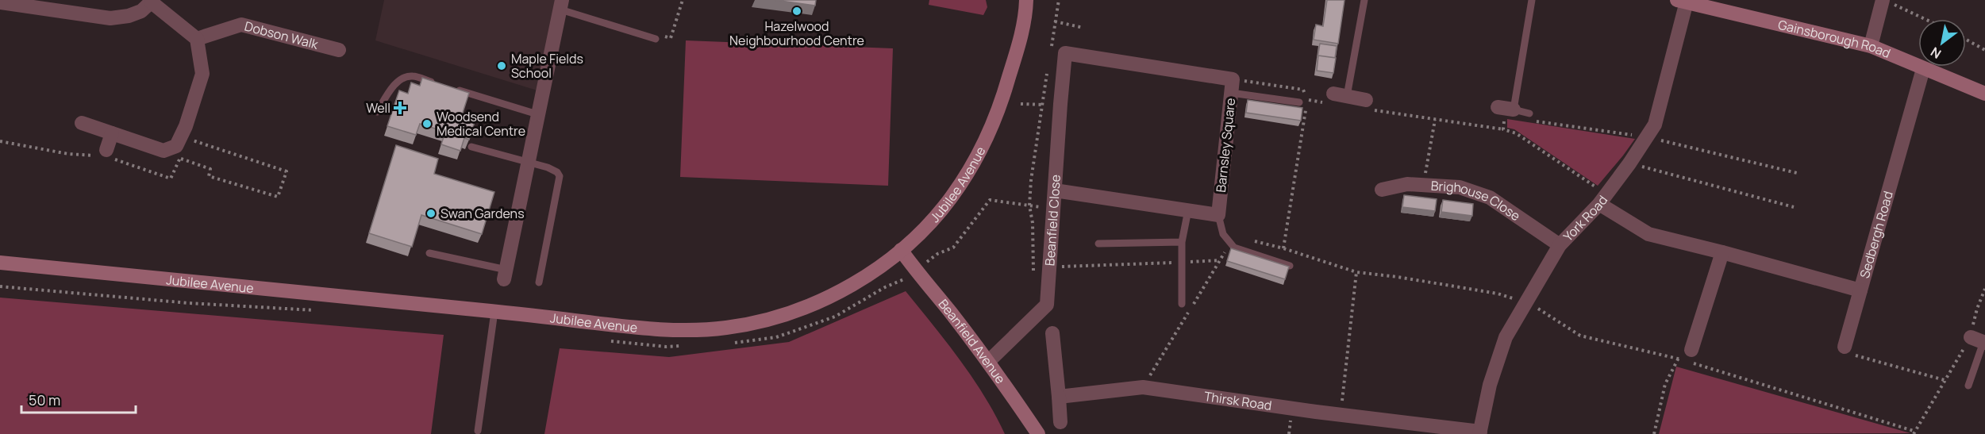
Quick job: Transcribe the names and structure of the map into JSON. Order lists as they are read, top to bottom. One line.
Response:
{"streets":{"street":["Dobson Walk","Gainsborough Road","Barnsley Square","Jubilee Avenue","Brighouse Close","York Road","Beanfield Close","Sedbergh Road","Beanfield Avenue","Thirsk Road"]},"crossings":[["Gainsborough Road","York Road"],["Gainsborough Road","Sedbergh Road"],["Barnsley Square","Beanfield Close"],["Jubilee Avenue","Beanfield Avenue"],["Brighouse Close","York Road"],["York Road","Sedbergh Road"],["York Road","Thirsk Road"],["Beanfield Close","Beanfield Avenue"]],"places":{"other":["Hazelwood Neighbourhood Centre","Maple Fields School","Woodsend Medical Centre","Swan Gardens"],"health":["Well"]},"scale_bar":"50 m","north":"bottom left"}
